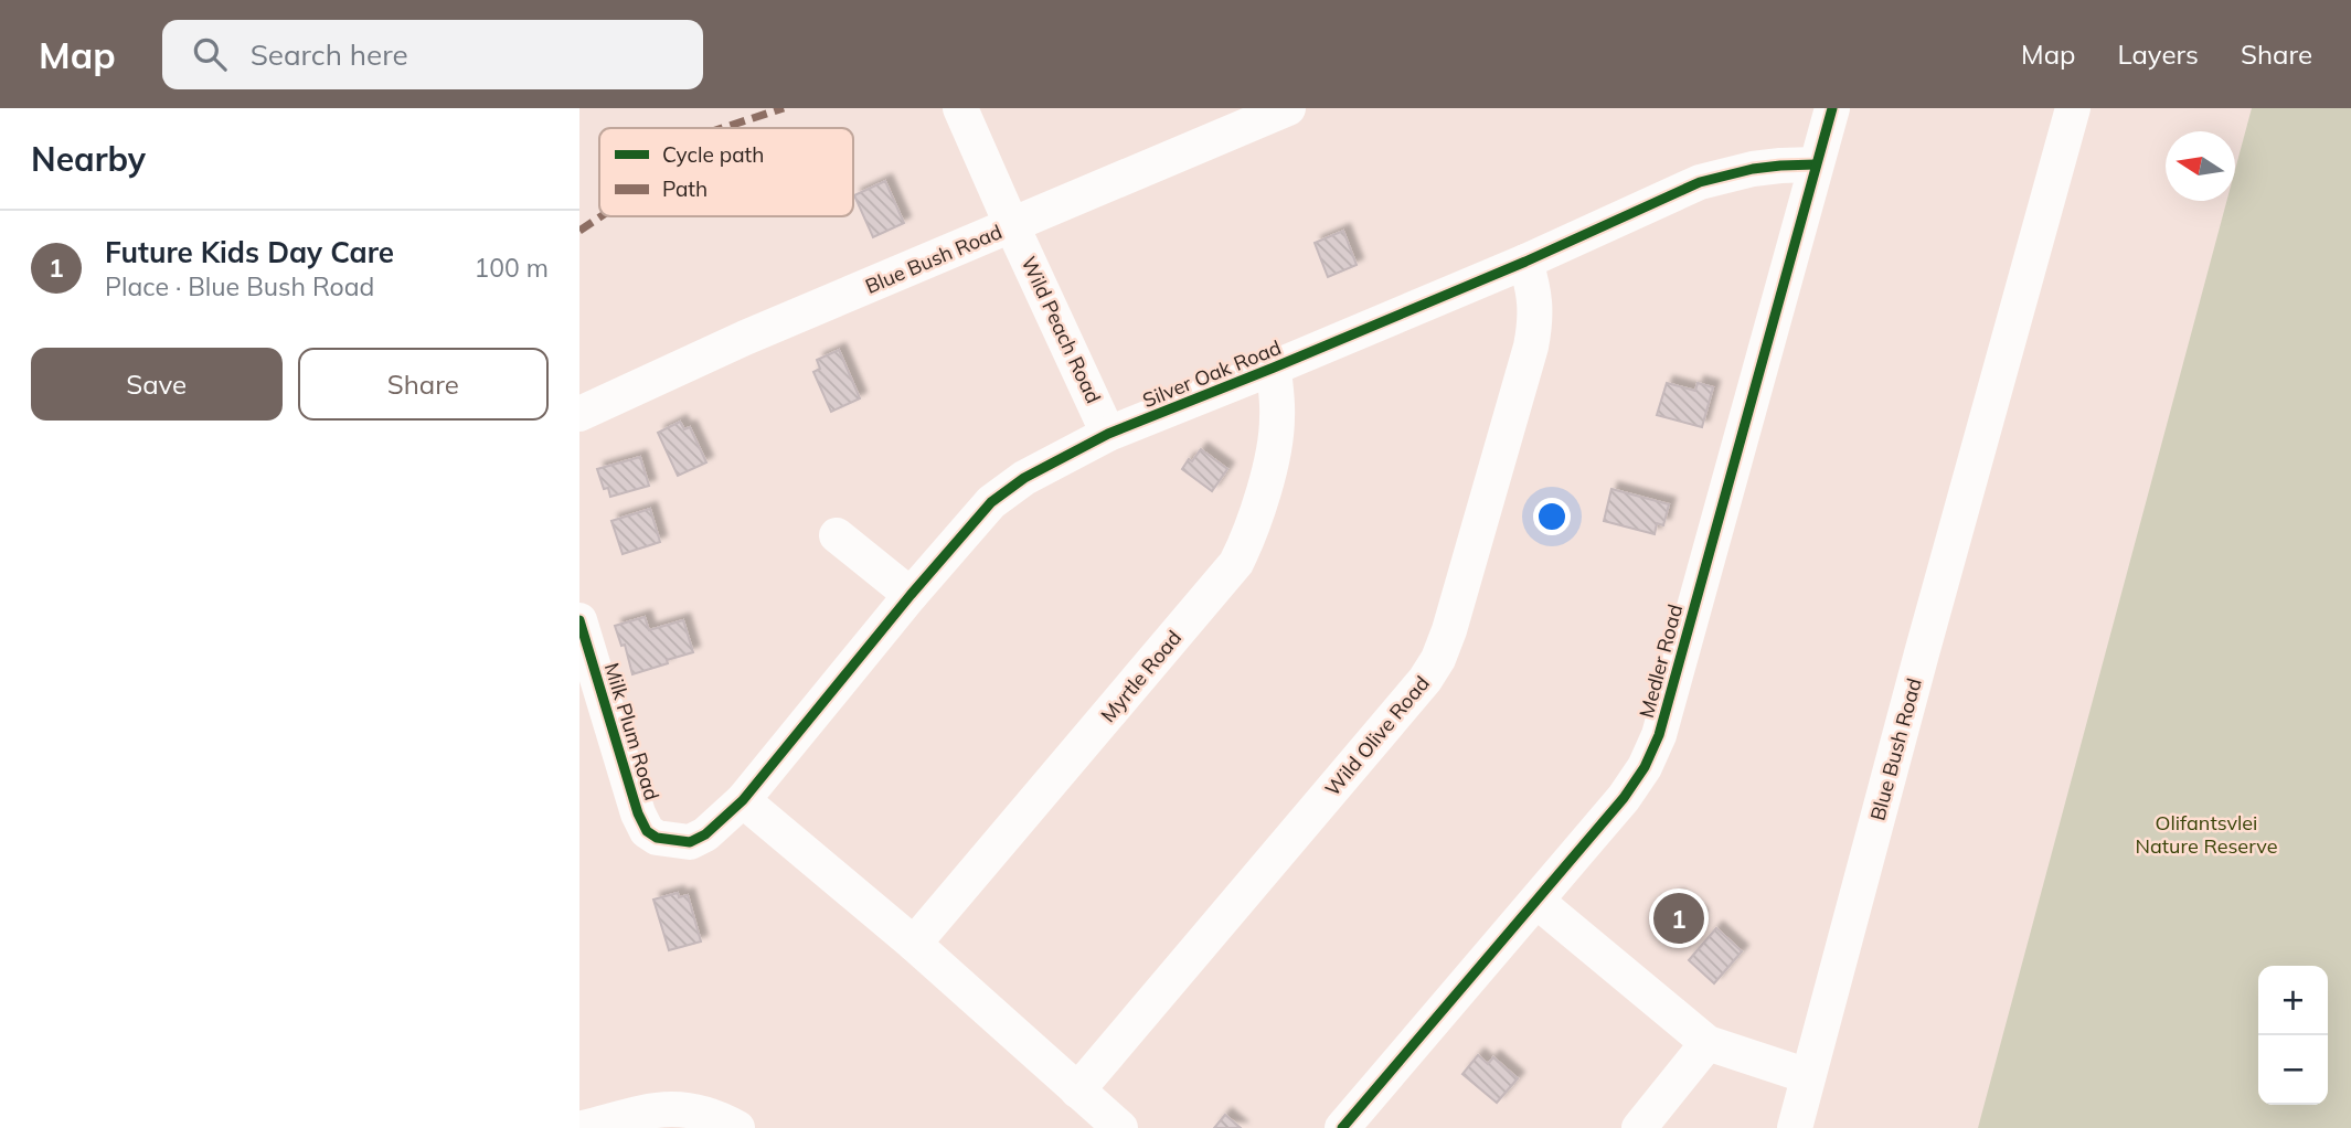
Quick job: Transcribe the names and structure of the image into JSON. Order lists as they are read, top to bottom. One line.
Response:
{"streets":{"street":["Blue Bush Road","Wild Peach Road","Silver Oak Road","Medler Road","Myrtle Road","Milk Plum Road","Wild Olive Road"]},"crossings":[["Blue Bush Road","Wild Peach Road"],["Wild Peach Road","Silver Oak Road"],["Silver Oak Road","Medler Road"],["Silver Oak Road","Myrtle Road"],["Silver Oak Road","Milk Plum Road"],["Silver Oak Road","Wild Olive Road"]],"parks":["Olifantsvlei Nature Reserve"],"legend":["Cycle path","Path"],"north":"left","page":{"header":"Map","search":"Search here","nav":["Map","Layers","Share"],"heading":"Nearby","list":[{"mark":"1","name":"Future Kids Day Care","note":"Place · Blue Bush Road","value":"100 m"}],"buttons":["Save","Share"],"pins":"1","map_buttons":["+","−"]}}
